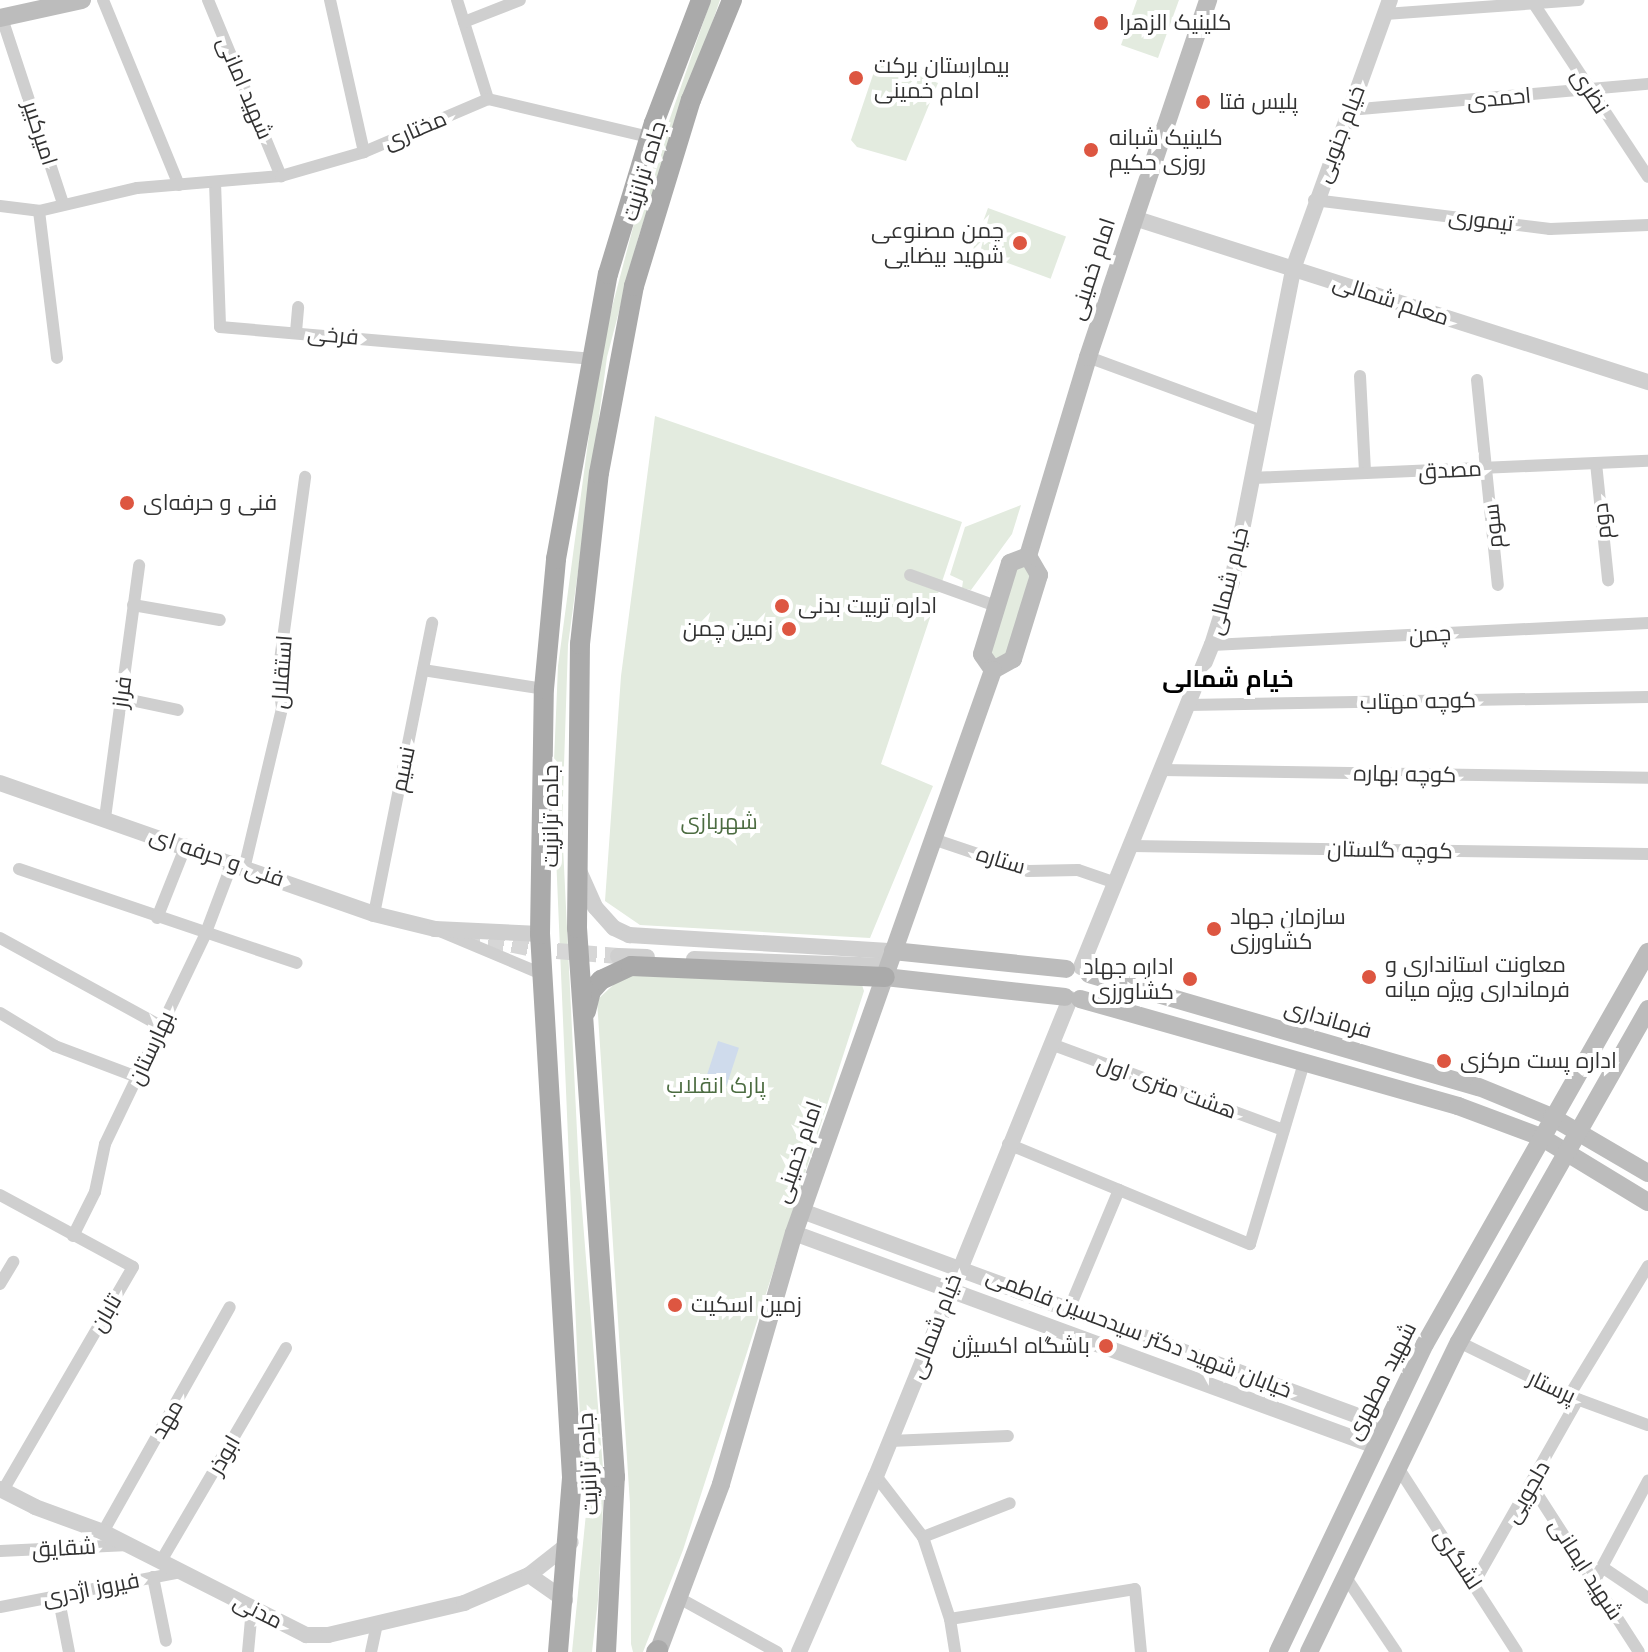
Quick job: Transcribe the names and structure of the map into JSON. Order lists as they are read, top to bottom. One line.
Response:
{"streets":{"main road":["جاده ترانزیت","امام خمینی","فرمانداری","شهید مطهری"],"street":["شهید امانی","نظری","احمدی","مختاری","امیرکبیر","خیام جنوبی","تیموری","معلم شمالی","فرخی","مصدق","دوم","سوم","خیام شمالی","چمن","استقلال","فراز","کوچه مهتاب","نسيم","کوچه بهاره","کوچه گلستان","فنی و حرفه ای","ستاره","بهارستان","هشت متری اول","تابان","خیابان شهید دکتر سیدحسین فاطمی","پرستار","مهد","ابوذر","دلجویی","شقایق","لشگری","شهید ایمانی","فیروز اژدری","مدنی"]},"crossings":[["شهید امانی","مختاری"],["نظری","احمدی"],["احمدی","خیام جنوبی"],["مختاری","امیرکبیر"],["مختاری","فرخی"],["خیام جنوبی","تیموری"],["خیام جنوبی","معلم شمالی"],["خیام جنوبی","خیام شمالی"],["جاده ترانزیت","فرخی"],["جاده ترانزیت","فنی و حرفه ای"],["جاده ترانزیت","مدنی"],["امام خمینی","معلم شمالی"],["امام خمینی","ستاره"],["امام خمینی","فرمانداری"],["امام خمینی","خیابان شهید دکتر سیدحسین فاطمی"],["معلم شمالی","خیام شمالی"],["مصدق","دوم"],["مصدق","سوم"],["مصدق","خیام شمالی"],["خیام شمالی","چمن"],["خیام شمالی","کوچه مهتاب"],["خیام شمالی","کوچه بهاره"],["خیام شمالی","کوچه گلستان"],["خیام شمالی","ستاره"],["خیام شمالی","فرمانداری"],["خیام شمالی","هشت متری اول"],["خیام شمالی","خیابان شهید دکتر سیدحسین فاطمی"],["استقلال","فنی و حرفه ای"],["استقلال","بهارستان"],["فراز","فنی و حرفه ای"],["نسيم","فنی و حرفه ای"],["فنی و حرفه ای","بهارستان"],["فرمانداری","شهید مطهری"],["بهارستان","تابان"],["تابان","مدنی"],["خیابان شهید دکتر سیدحسین فاطمی","شهید مطهری"],["پرستار","دلجویی"],["مهد","مدنی"],["ابوذر","مدنی"],["دلجویی","لشگری"],["دلجویی","شهید ایمانی"],["شقایق","مدنی"],["فیروز اژدری","مدنی"]],"districts":["خیام شمالی"],"parks":["شهربازی","پارک انقلاب"],"places":["کلینیک الزهرا","بیمارستان برکت امام خمینی","پلیس فتا","کلینیک شبانه روزی حکیم","چمن مصنوعی شهید بیضایی","فنی و حرفه‌ای","اداره تربیت بدنی","زمین چمن","سازمان جهاد کشاورزی","معاونت استانداری و فرمانداری ویژه میانه","اداره جهاد کشاورزی","اداره پست مرکزی","زمین اسکیت","باشگاه اکسیژن"]}
